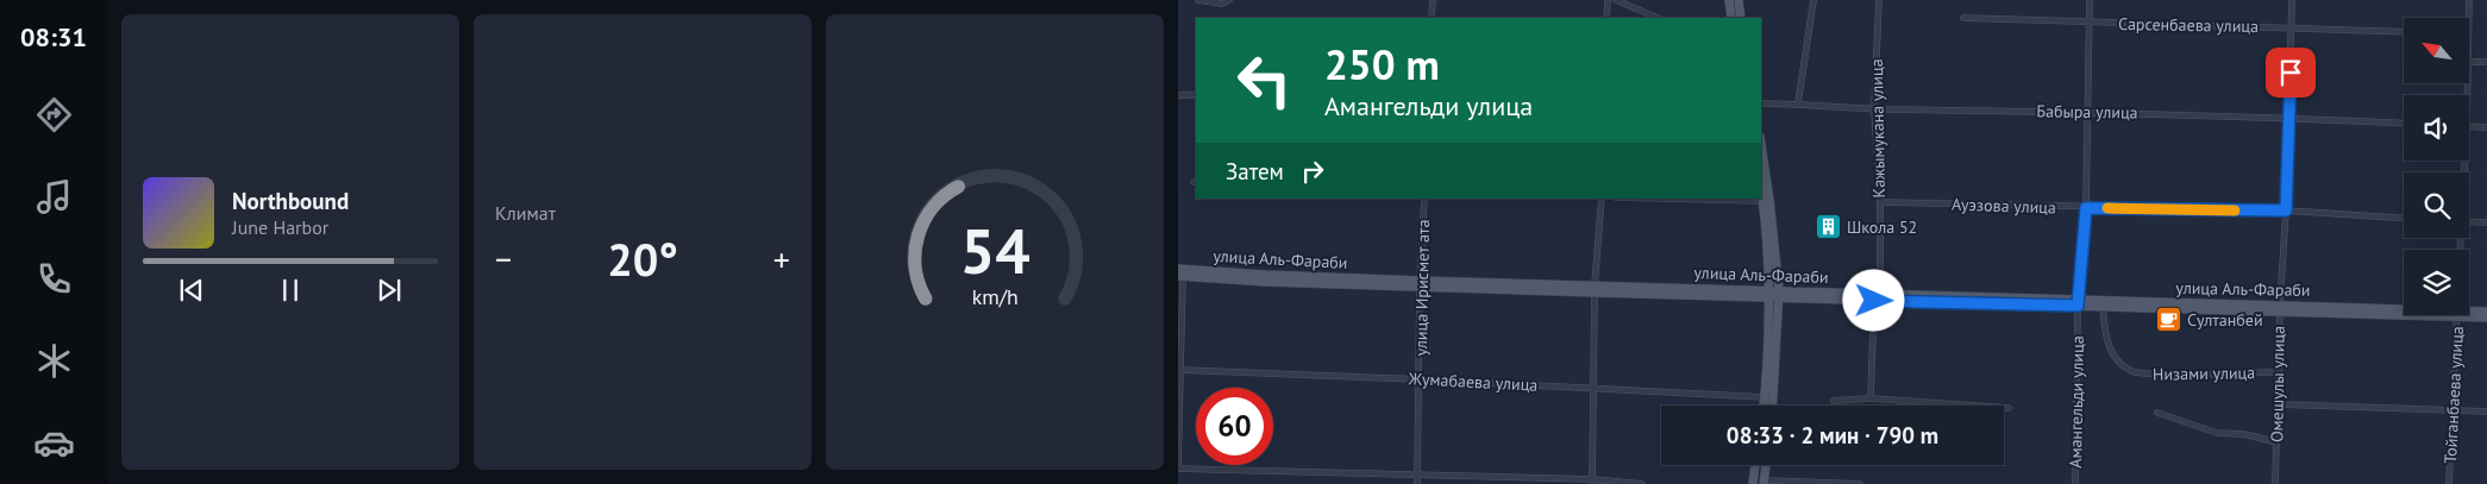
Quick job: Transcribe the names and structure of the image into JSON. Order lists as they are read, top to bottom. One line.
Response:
{"streets":{"main road":["улица Аль-Фараби"],"street":["Сарсенбаева улица","Бабыра улица","Кажымукана улица","Ауэзова улица","улица Ирисмет ата","Низами улица","Жумабаева улица","Омешулы улица","Тойганбаева улица","Амангельди улица"]},"crossings":[["Сарсенбаева улица","Омешулы улица"],["Сарсенбаева улица","Амангельди улица"],["Бабыра улица","Кажымукана улица"],["Бабыра улица","Омешулы улица"],["Бабыра улица","Амангельди улица"],["Кажымукана улица","Ауэзова улица"],["Кажымукана улица","улица Аль-Фараби"],["Ауэзова улица","Омешулы улица"],["Ауэзова улица","Амангельди улица"],["улица Аль-Фараби","улица Ирисмет ата"],["улица Аль-Фараби","Низами улица"],["улица Аль-Фараби","Омешулы улица"],["улица Аль-Фараби","Амангельди улица"],["улица Ирисмет ата","Жумабаева улица"],["Низами улица","Омешулы улица"]],"places":{"building":["Школа 52"],"cafe":["Султанбей"]},"north":"top left","page":{"tabs":"08:31","tile":"Климат","turn":["250 m","Амангельди улица"],"then":"Затем","song":["Northbound","June Harbor"],"heat":["−","20°","+"],"limit":"60","trip":"08:33 · 2 мин · 790 m","gauge":["54","km/h"]}}
